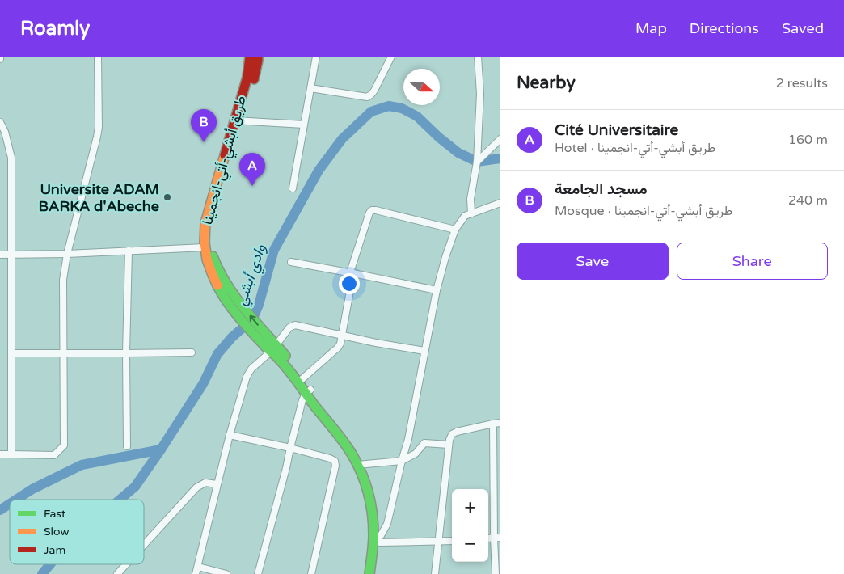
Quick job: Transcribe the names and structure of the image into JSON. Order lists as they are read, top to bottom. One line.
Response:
{"streets":{"highway":["طريق أبشي-أتي-انجمينا"]},"water":["وادي أبشي"],"places":["Universite ADAM BARKA d'Abeche"],"legend":["Fast","Slow","Jam"],"north":"right","page":{"header":"Roamly","nav":["Map","Directions","Saved"],"heading":["Nearby","2 results"],"pins":["B","A"],"list":[{"mark":"A","name":"Cité Universitaire","note":"Hotel · طريق أبشي-أتي-انجمينا","value":"160 m"},{"mark":"B","name":"مسجد الجامعة","note":"Mosque · طريق أبشي-أتي-انجمينا","value":"240 m"}],"buttons":["Save","Share"],"map_buttons":["+","−"]}}
